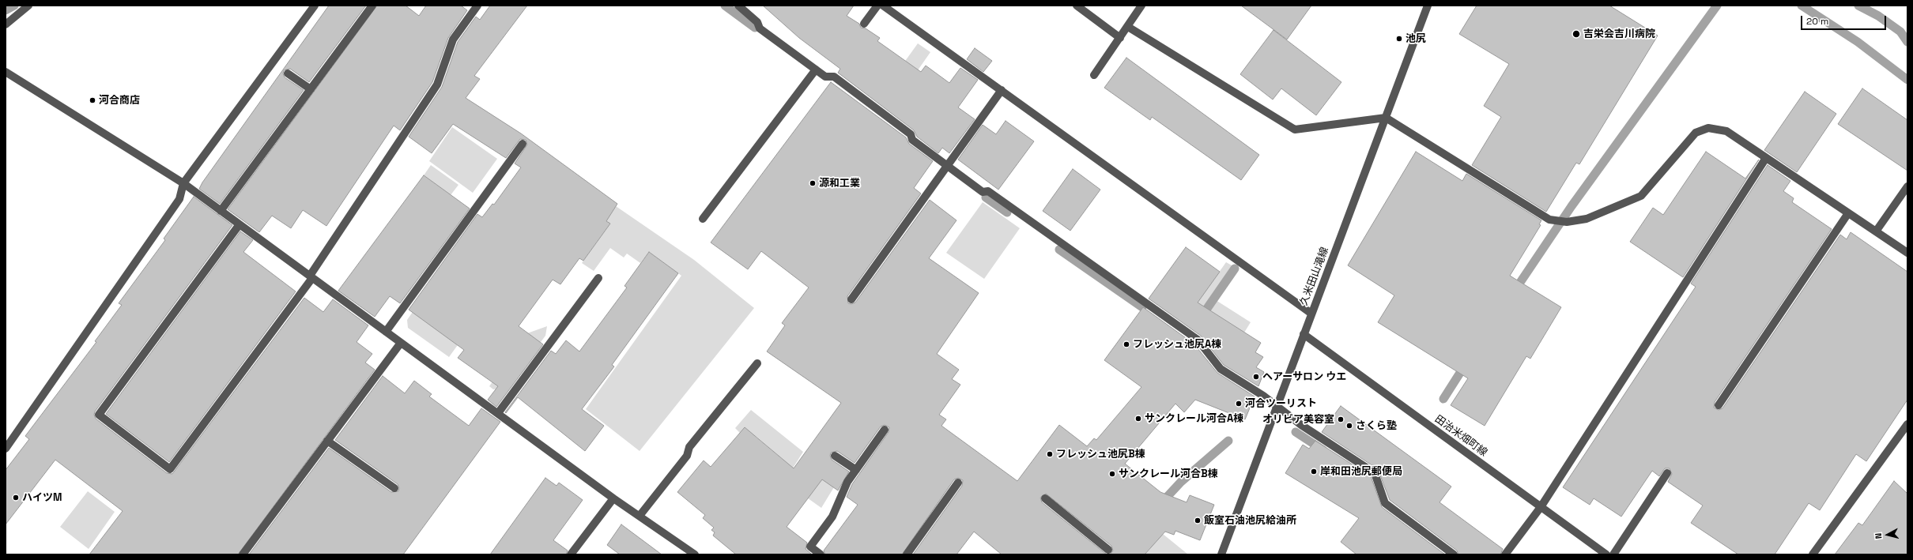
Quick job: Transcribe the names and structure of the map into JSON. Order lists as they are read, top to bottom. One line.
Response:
{"streets":{"street":["久米田山滝線","田治米畑町線"]},"crossings":[["久米田山滝線","田治米畑町線"]],"places":["吉栄会吉川病院","池尻","河合商店","源和工業","フレッシュ池尻A棟","ヘアーサロン ウエ","河合ツーリスト","サンクレール河合A棟","オリビア美容室","さくら塾","フレッシュ池尻B棟","岸和田池尻郵便局","サンクレール河合B棟","ハイツM","飯室石油池尻給油所"],"scale_bar":"20 m","north":"left"}
